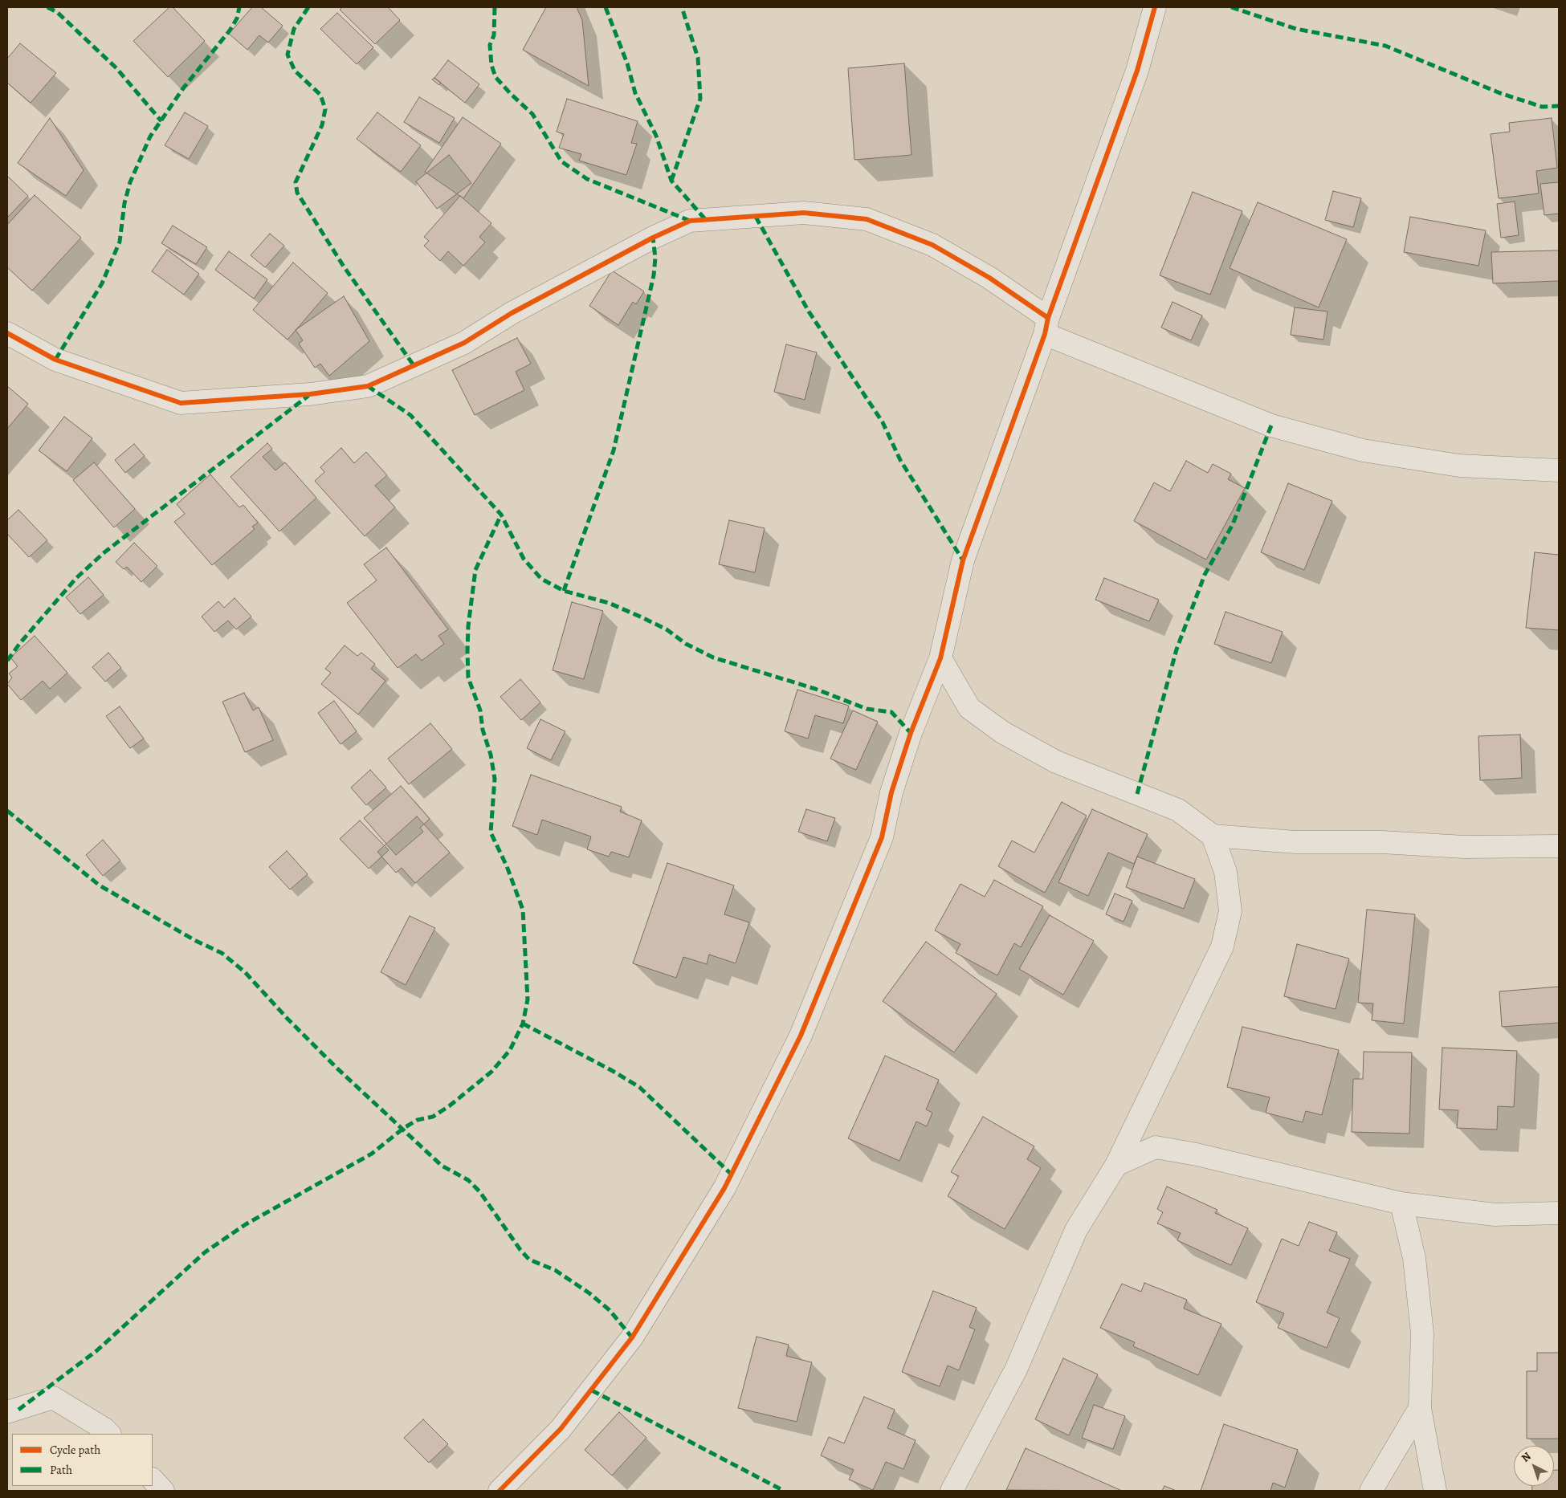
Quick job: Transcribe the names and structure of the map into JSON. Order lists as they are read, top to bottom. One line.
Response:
{"legend":["Cycle path","Path"],"north":"top left"}
